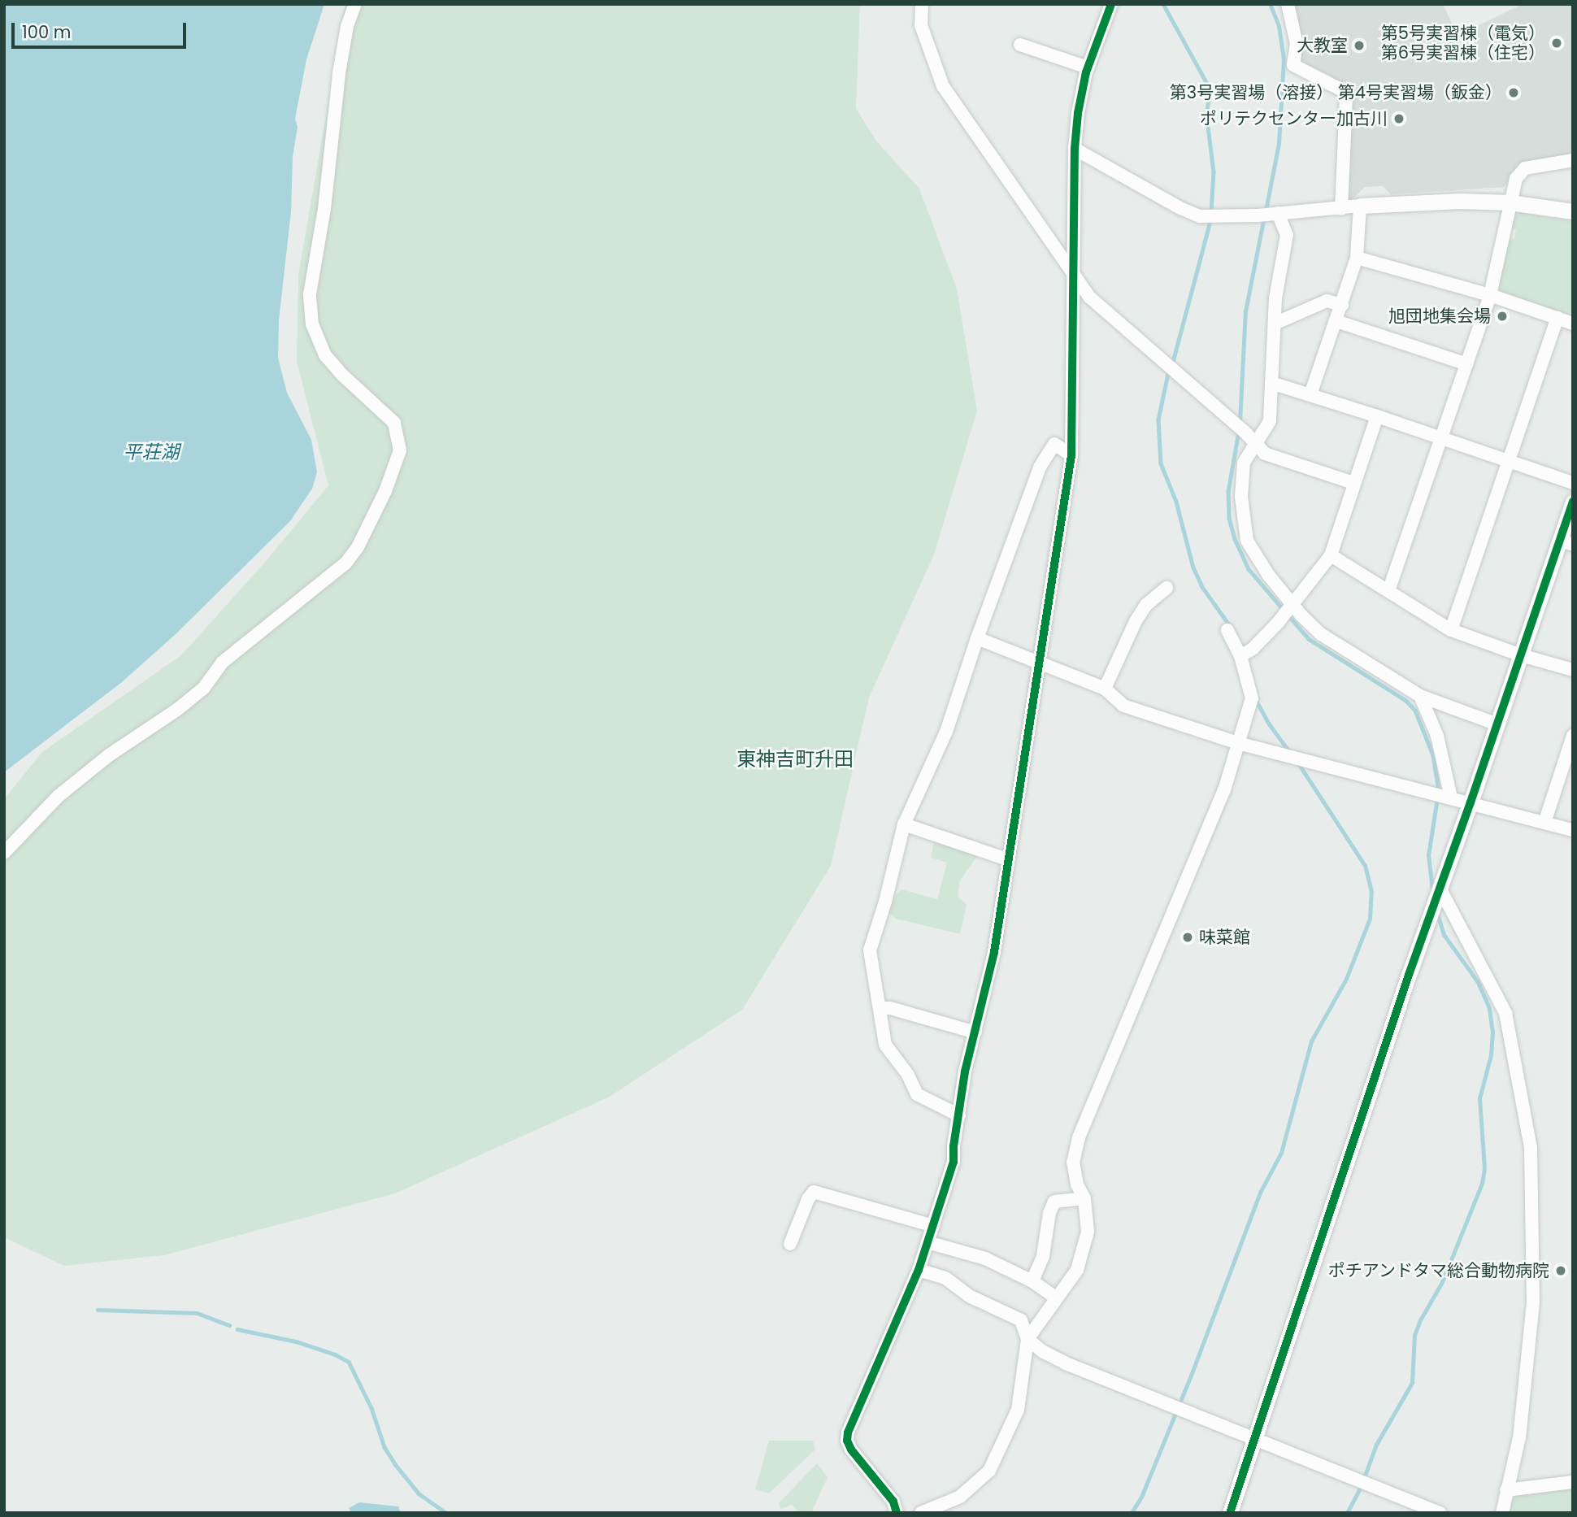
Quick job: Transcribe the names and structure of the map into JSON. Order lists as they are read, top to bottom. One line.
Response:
{"districts":["東神吉町升田"],"water":["平荘湖"],"places":["第5号実習棟（電気） 第6号実習棟（住宅）","大教室","第3号実習場（溶接） 第4号実習場（鈑金）","ポリテクセンター加古川","旭団地集会場","味菜館","ポチアンドタマ総合動物病院"],"scale_bar":"100 m"}
